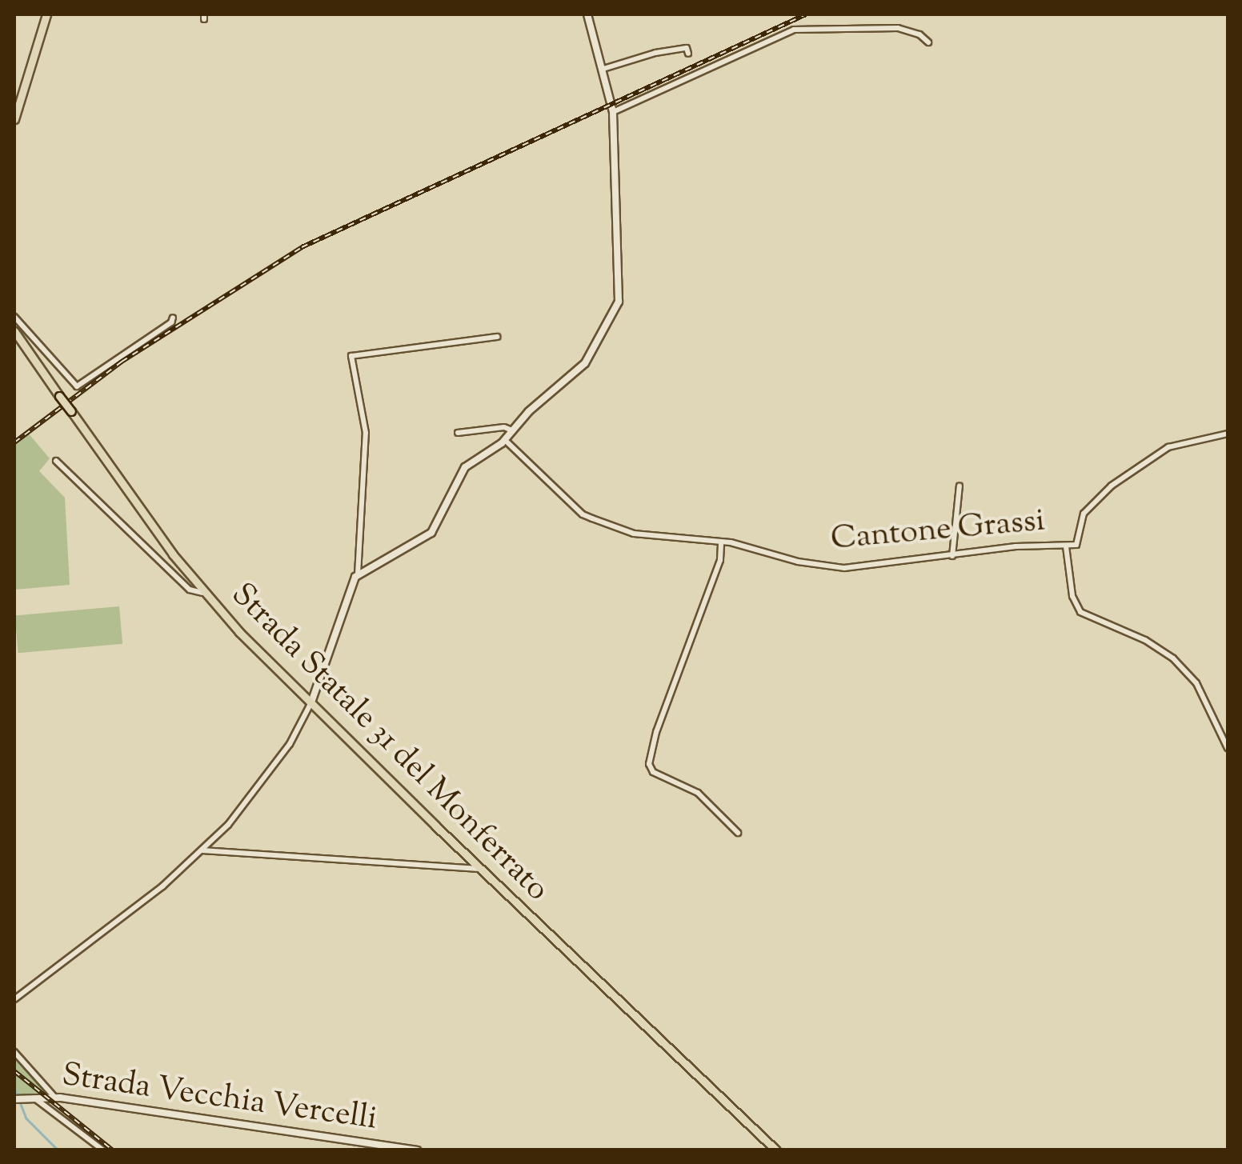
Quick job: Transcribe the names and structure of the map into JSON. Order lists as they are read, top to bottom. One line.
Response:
{"streets":{"main road":["Strada Statale 31 del Monferrato"],"street":["Cantone Grassi","Strada Vecchia Vercelli"]}}
